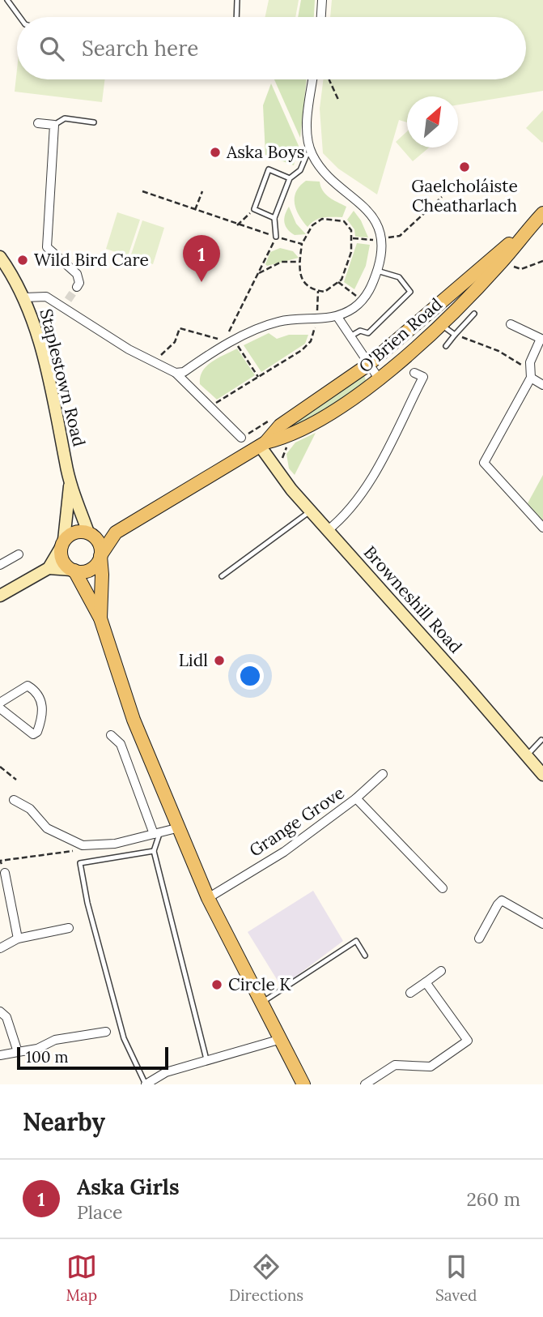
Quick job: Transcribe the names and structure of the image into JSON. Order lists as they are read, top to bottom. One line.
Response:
{"streets":{"main road":["O'Brien Road"],"street":["Staplestown Road","Browneshill Road","Grange Grove"]},"crossings":[["O'Brien Road","Staplestown Road"],["O'Brien Road","Browneshill Road"]],"places":["Aska Boys","Gaelcholáiste Cheatharlach","Wild Bird Care","Lidl","Circle K"],"scale_bar":"100 m","north":"top right","page":{"search":"Search here","pins":"1","scale":"100 m","heading":"Nearby","list":[{"mark":"1","name":"Aska Girls","note":"Place","value":"260 m"}],"nav":["Map","Directions","Saved"]}}
